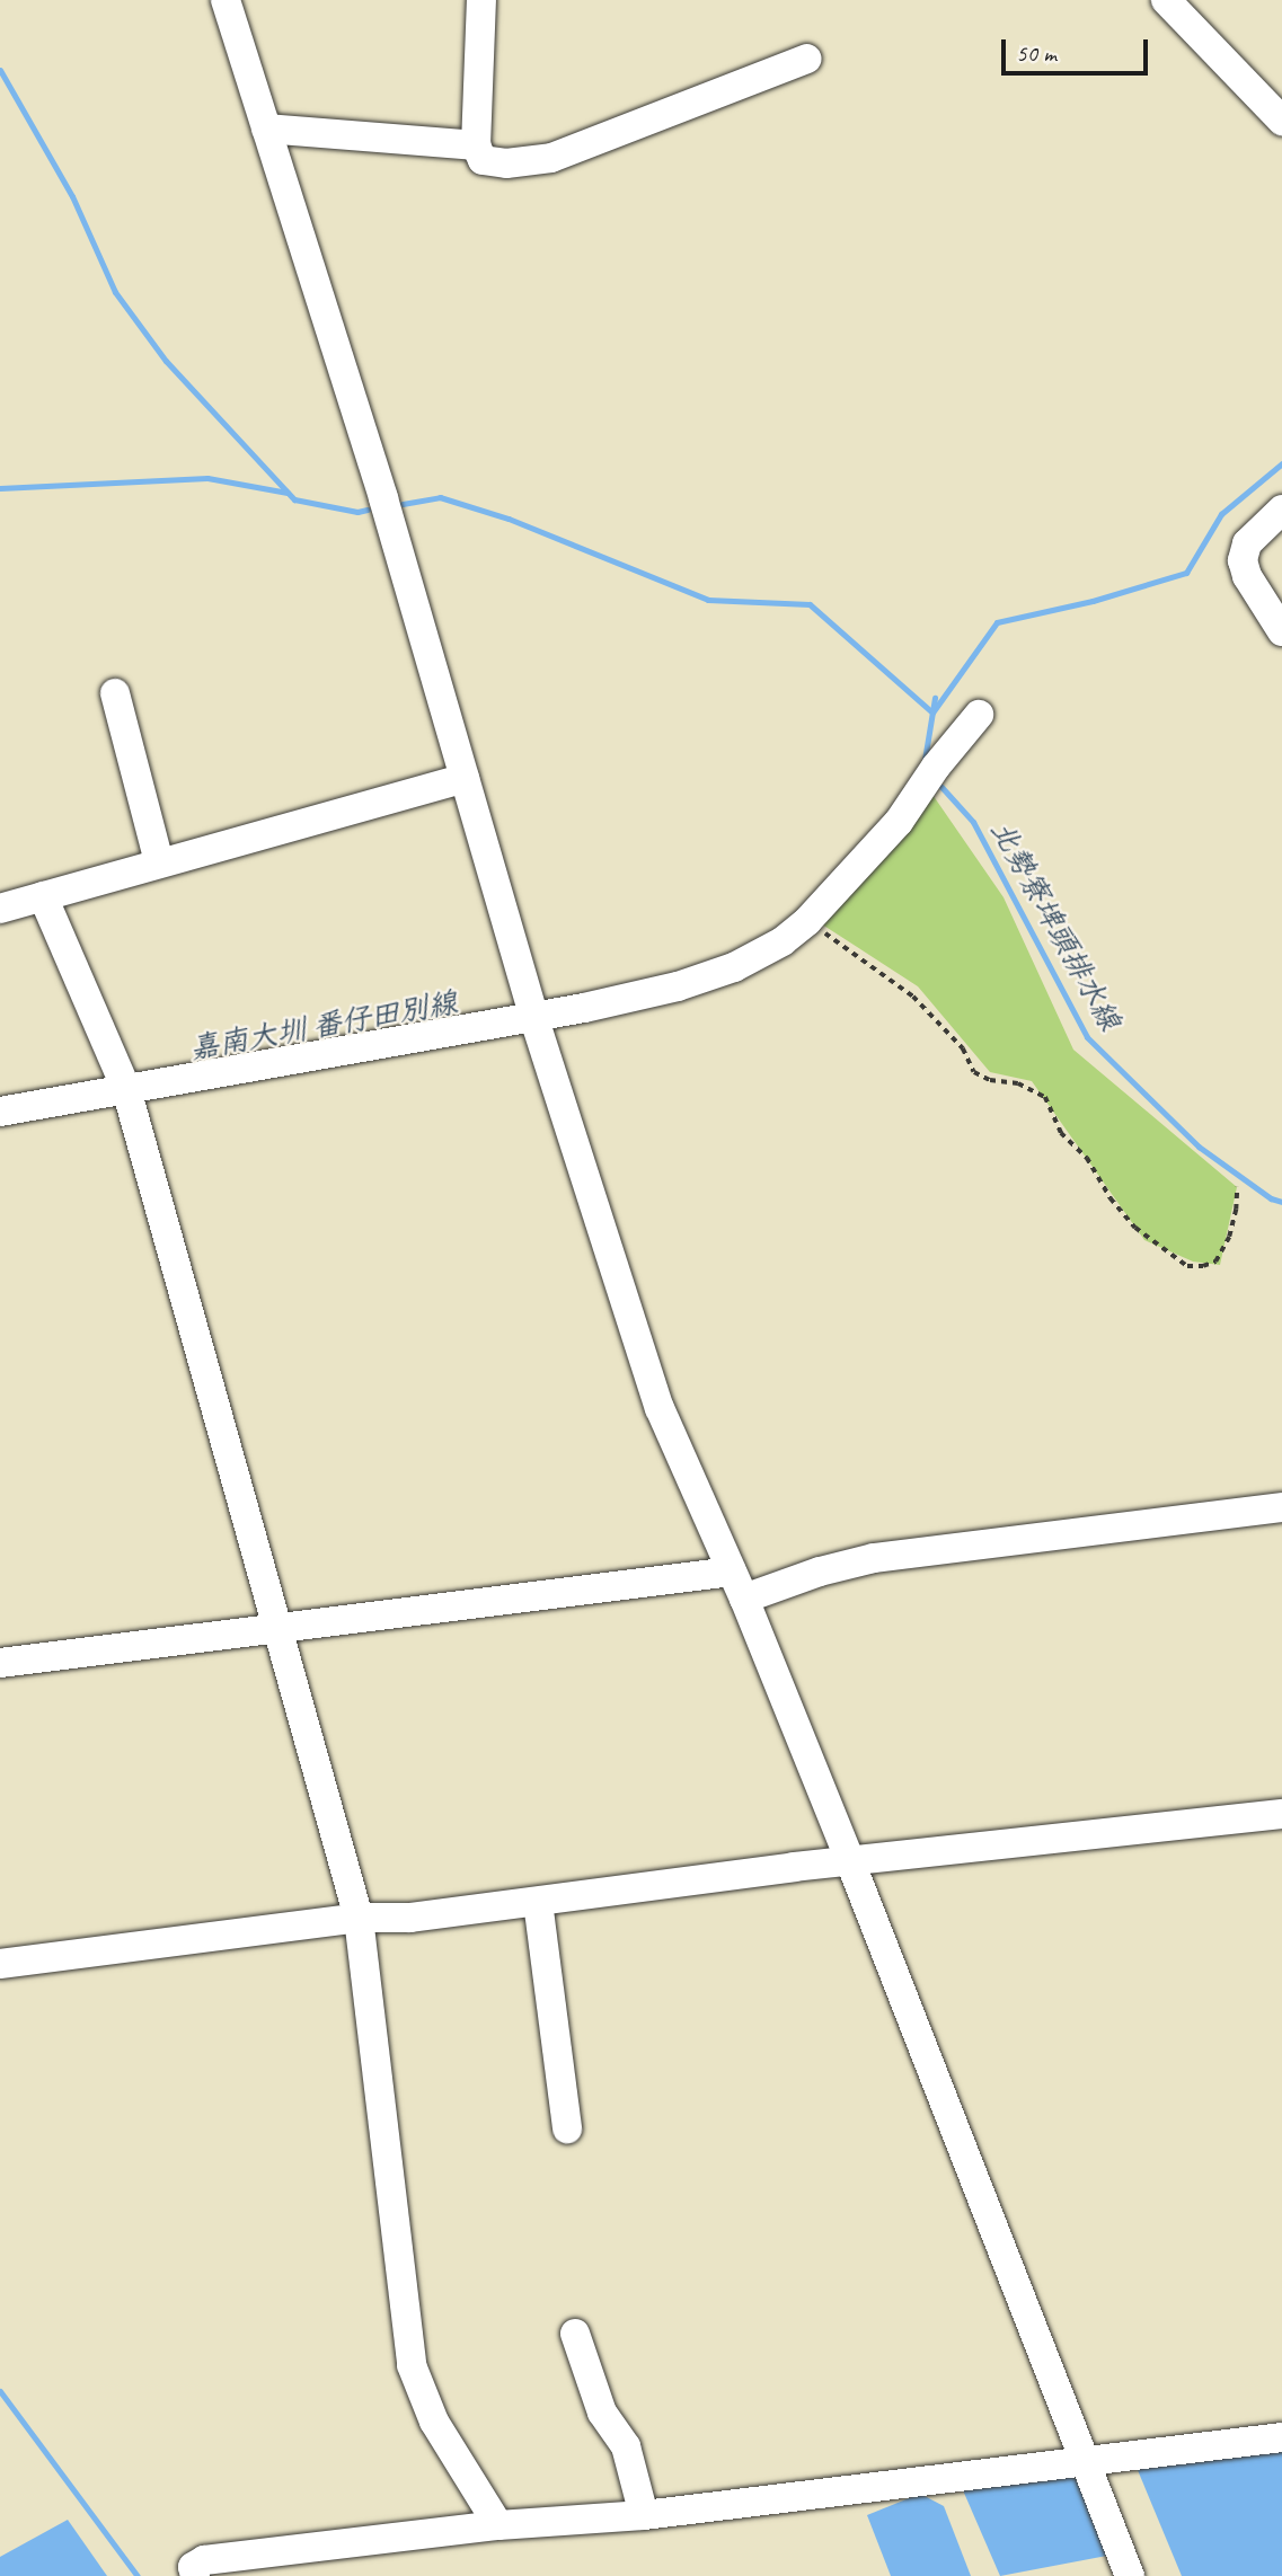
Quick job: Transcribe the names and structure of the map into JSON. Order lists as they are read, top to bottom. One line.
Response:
{"water":["北勢寮埤頭排水線","嘉南大圳 番仔田別線"],"scale_bar":"50 m"}
